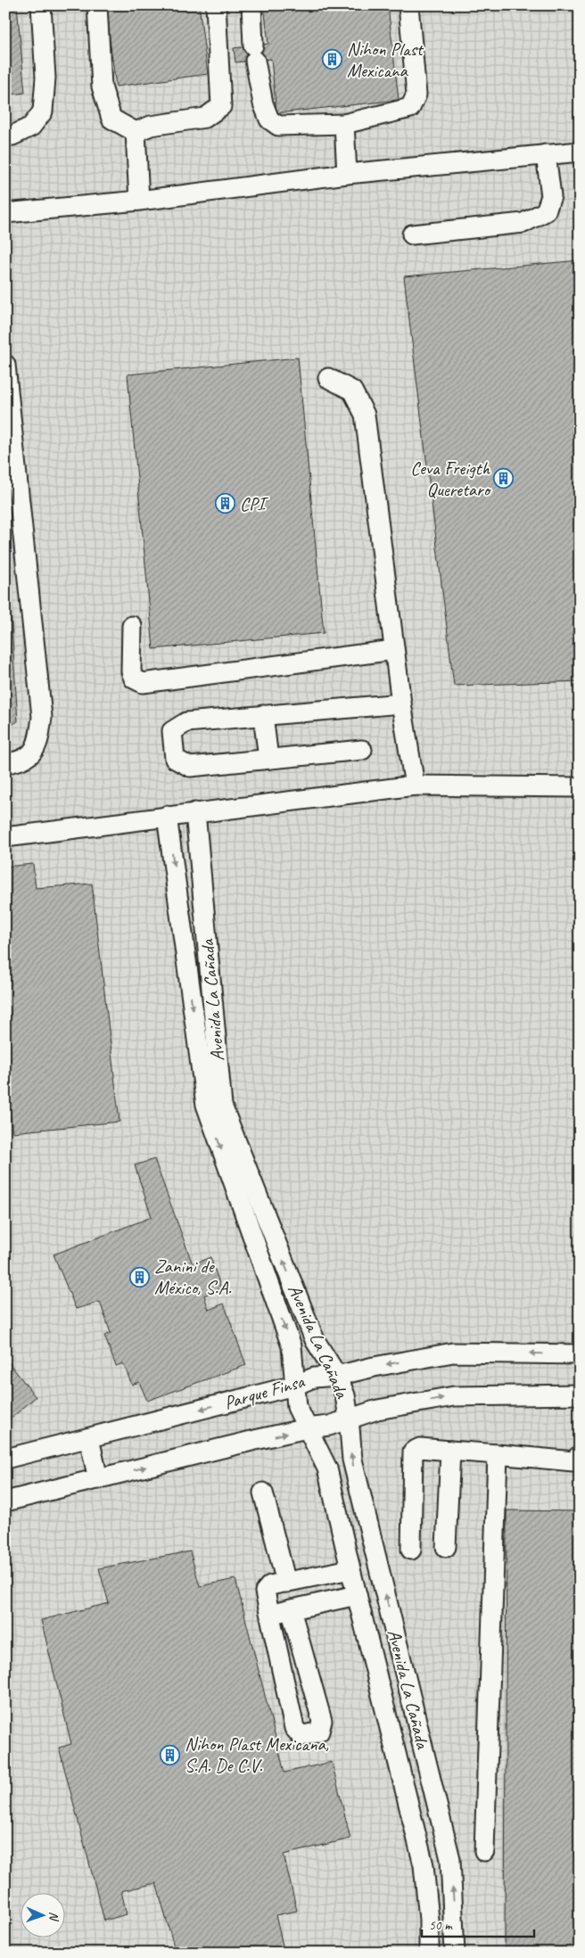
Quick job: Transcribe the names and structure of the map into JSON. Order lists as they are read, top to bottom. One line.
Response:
{"streets":{"street":["Avenida La Cañada","Parque Finsa"]},"crossings":[["Avenida La Cañada","Parque Finsa"]],"places":{"building":["Nihon Plast Mexicana","Ceva Freigth Queretaro","CPI","Zanini de México, S.A.","Nihon Plast Mexicana, S.A. De C.V."]},"scale_bar":"50 m","north":"right"}
